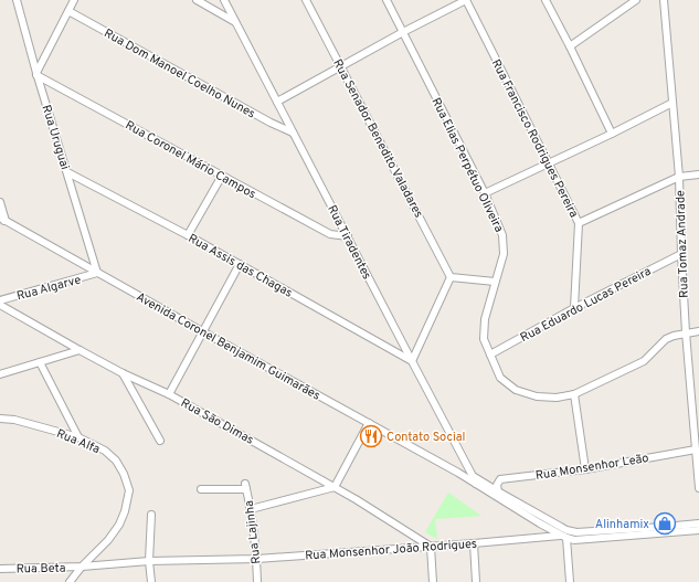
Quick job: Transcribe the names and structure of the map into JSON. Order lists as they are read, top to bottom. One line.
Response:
{"streets":{"street":["Rua Dom Manoel Coelho Nunes","Rua Uruguai","Rua Senador Benedito Valadares","Rua Francisco Rodrigues Pereira","Rua Coronel Mário Campos","Rua Elias Perpétuo Oliveira","Rua Tiradentes","Rua Tomaz Andrade","Rua Assis das Chagas","Rua Algarve","Rua Eduardo Lucas Pereira","Avenida Coronel Benjamim Guimarães","Rua São Dimas","Rua Alfa","Rua Monsenhor Leão","Rua Lajinha","Rua Monsenhor João Rodrigues","Rua Beta"]},"crossings":[["Rua Dom Manoel Coelho Nunes","Rua Tiradentes"],["Rua Uruguai","Rua Coronel Mário Campos"],["Rua Uruguai","Rua Assis das Chagas"],["Rua Uruguai","Rua Algarve"],["Rua Uruguai","Avenida Coronel Benjamim Guimarães"],["Rua Francisco Rodrigues Pereira","Rua Eduardo Lucas Pereira"],["Rua Coronel Mário Campos","Rua Tiradentes"],["Rua Elias Perpétuo Oliveira","Rua Tomaz Andrade"],["Rua Elias Perpétuo Oliveira","Rua Eduardo Lucas Pereira"],["Rua Tiradentes","Rua Assis das Chagas"],["Rua Tiradentes","Avenida Coronel Benjamim Guimarães"],["Rua Tomaz Andrade","Rua Eduardo Lucas Pereira"],["Rua Tomaz Andrade","Rua Monsenhor Leão"],["Rua Algarve","Avenida Coronel Benjamim Guimarães"],["Avenida Coronel Benjamim Guimarães","Rua Monsenhor Leão"],["Avenida Coronel Benjamim Guimarães","Rua Monsenhor João Rodrigues"],["Rua São Dimas","Rua Monsenhor João Rodrigues"],["Rua Alfa","Rua Monsenhor João Rodrigues"],["Rua Alfa","Rua Beta"],["Rua Lajinha","Rua Monsenhor João Rodrigues"],["Rua Monsenhor João Rodrigues","Rua Beta"]],"places":{"restaurant":["Contato Social"],"shop":["Alinhamix"]}}
